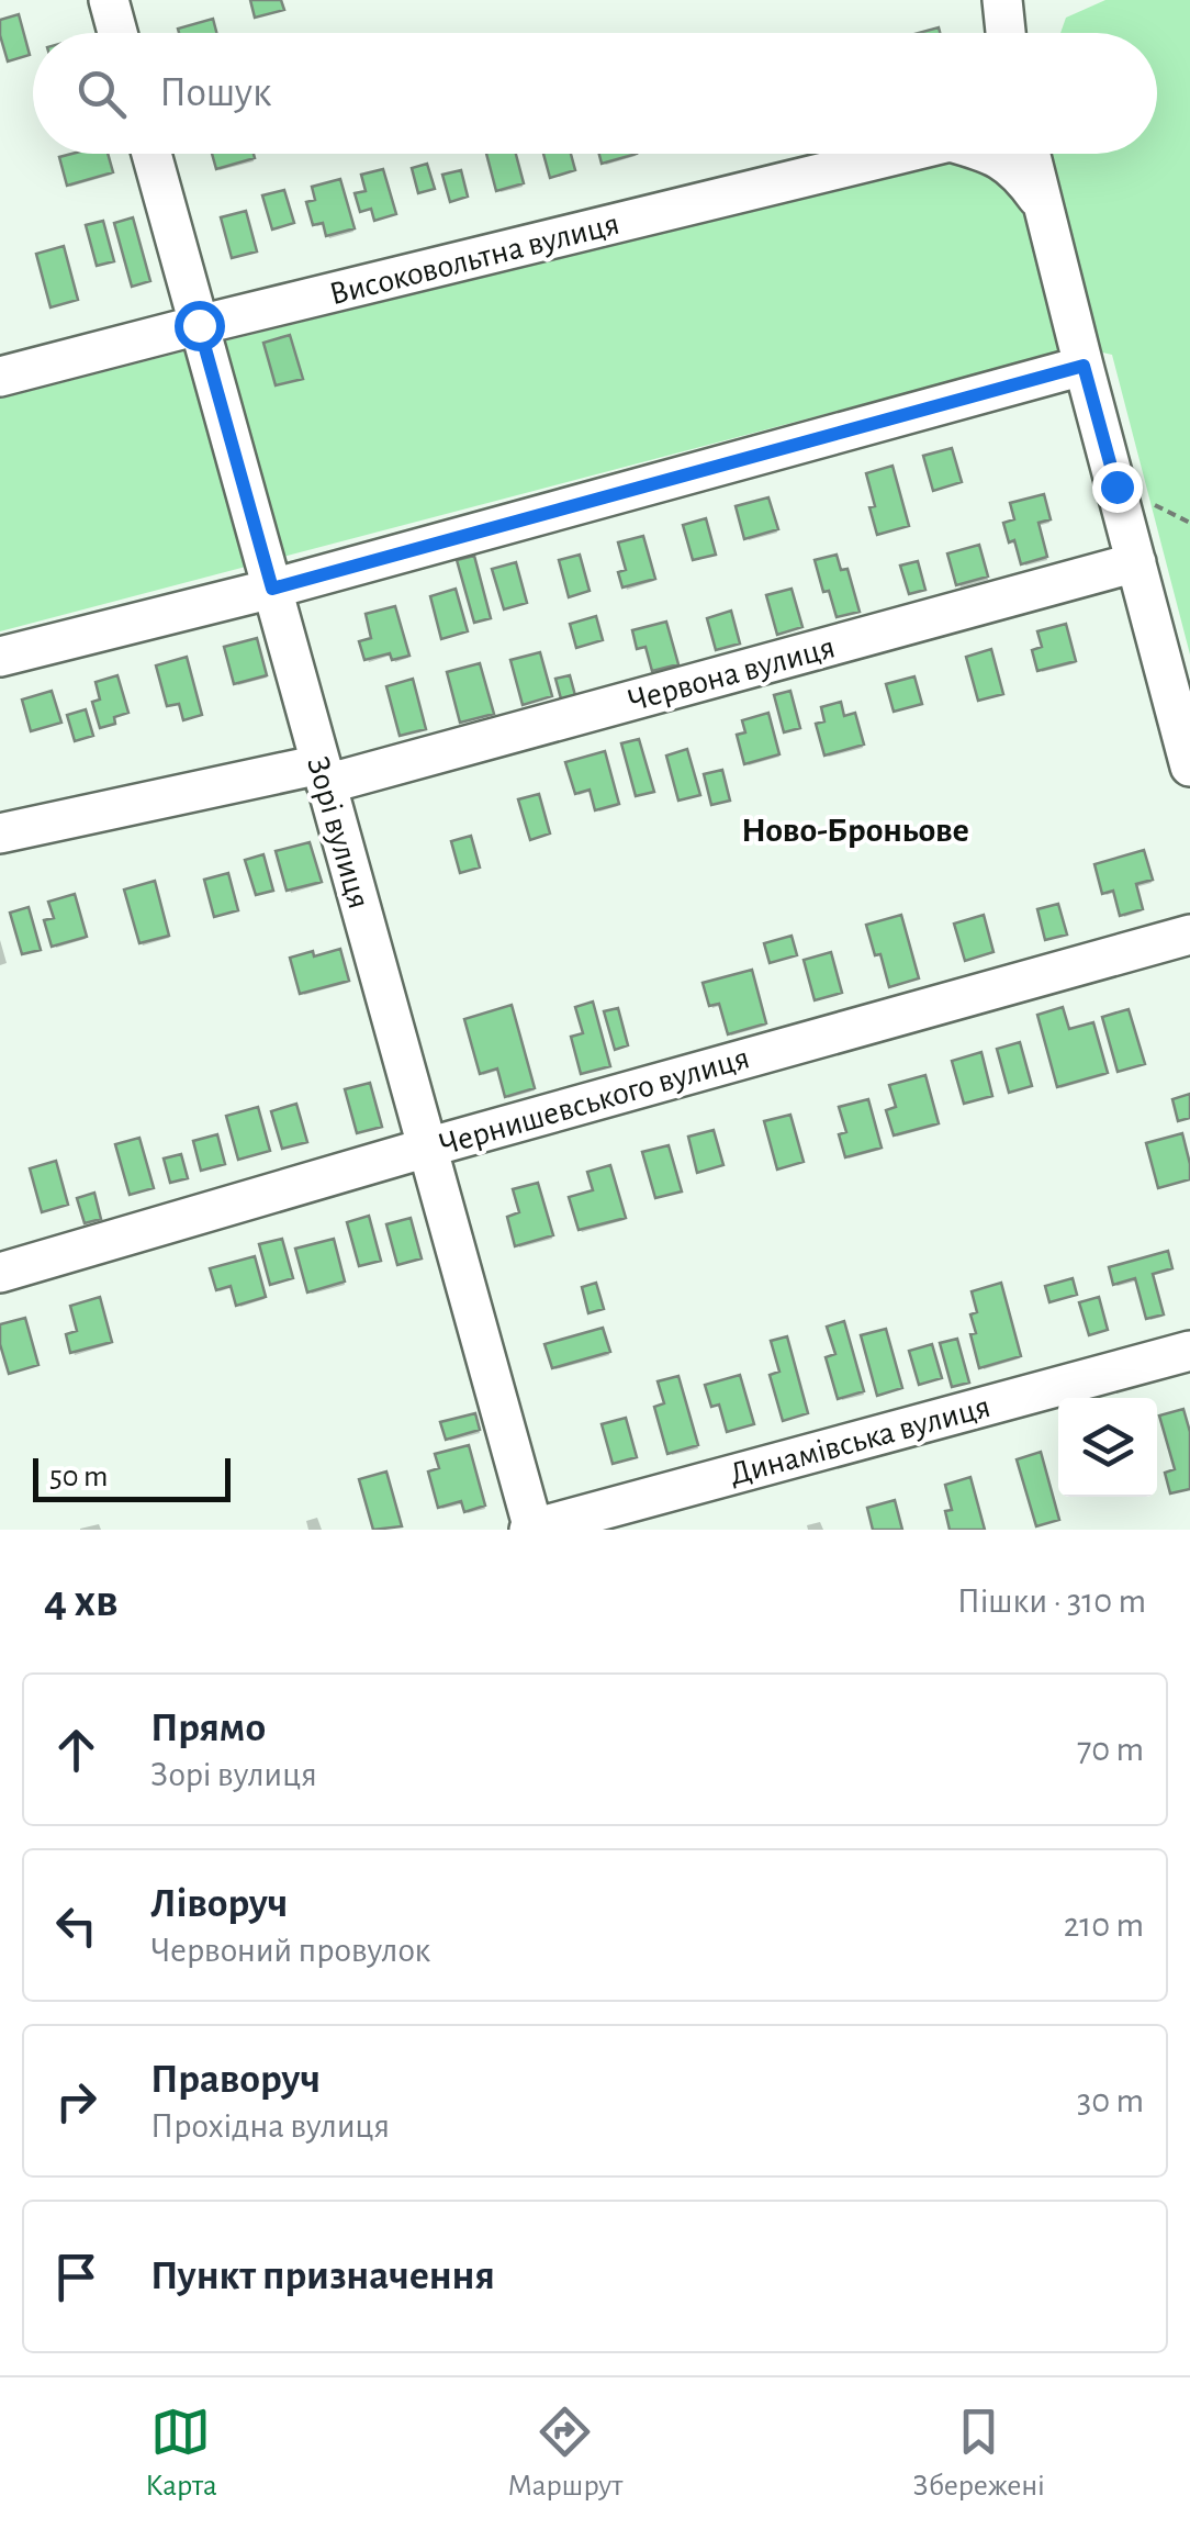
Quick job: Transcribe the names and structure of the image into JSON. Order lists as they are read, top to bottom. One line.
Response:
{"streets":{"street":["Високовольтна вулиця","Червона вулиця","Зорі вулиця","Чернишевського вулиця","Динамівська вулиця"]},"crossings":[["Високовольтна вулиця","Зорі вулиця"],["Червона вулиця","Зорі вулиця"],["Зорі вулиця","Чернишевського вулиця"],["Зорі вулиця","Динамівська вулиця"]],"districts":["Ново-Броньове"],"scale_bar":"50 m","page":{"search":"Пошук","scale":"50 m","heading":["4 хв","Пішки · 310 m"],"list":[["Прямо","Зорі вулиця","70 m"],["Ліворуч","Червоний провулок","210 m"],["Праворуч","Прохідна вулиця","30 m"],"Пункт призначення"],"nav":["Карта","Маршрут","Збережені"]}}
